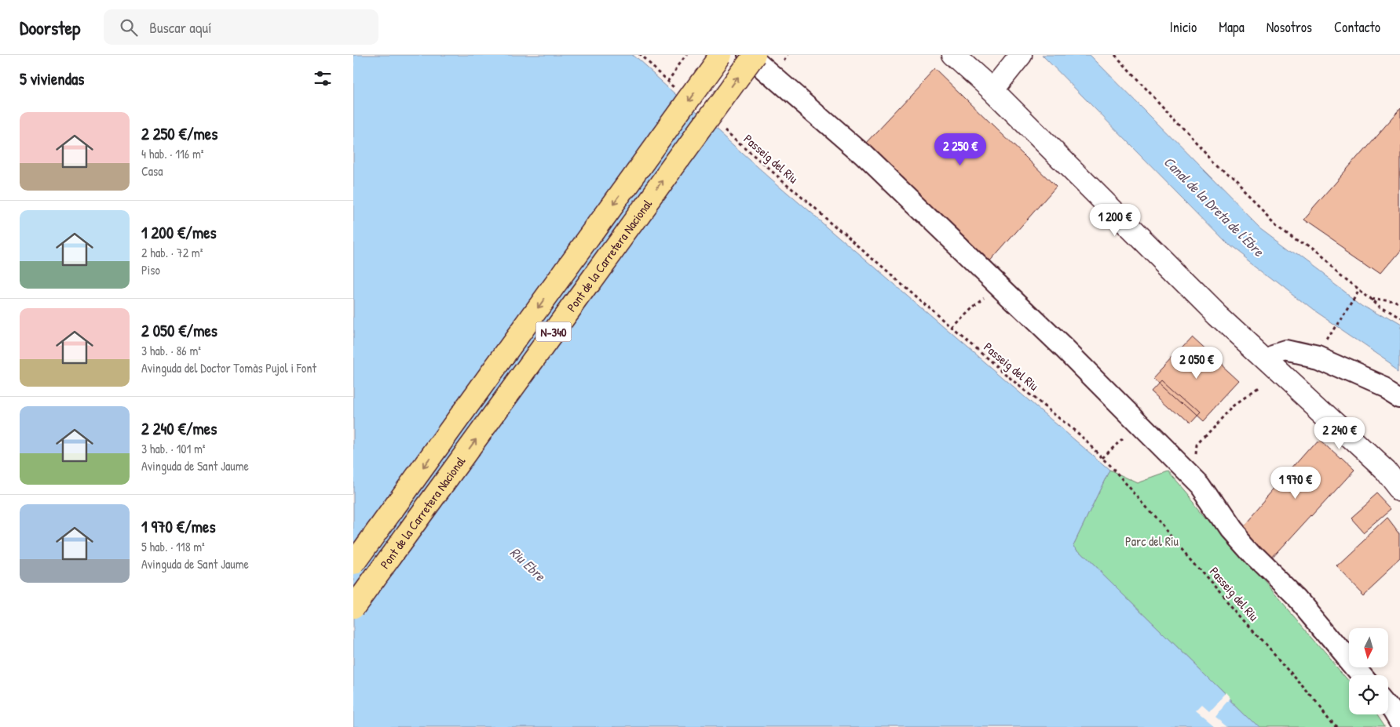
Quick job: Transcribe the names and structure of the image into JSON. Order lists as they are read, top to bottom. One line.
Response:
{"streets":{"highway":["Pont de la Carretera Nacional","N-340"],"path":["Passeig del Riu"]},"water":["Canal de la Dreta de l'Ebre","Riu Ebre"],"parks":["Parc del Riu"],"north":"bottom","page":{"header":"Doorstep","search":"Buscar aquí","nav":["Inicio","Mapa","Nosotros","Contacto"],"heading":"5 viviendas","list":[{"name":"2 250 €/mes","note":"4 hab. · 116 m² · Casa"},{"name":"1 200 €/mes","note":"2 hab. · 72 m² · Piso"},{"name":"2 050 €/mes","note":"3 hab. · 86 m² · Avinguda del Doctor Tomàs Pujol i Font"},{"name":"2 240 €/mes","note":"3 hab. · 101 m² · Avinguda de Sant Jaume"},{"name":"1 970 €/mes","note":"5 hab. · 118 m² · Avinguda de Sant Jaume"}],"price":["2 250 €","1 200 €","2 050 €","2 240 €","1 970 €"]}}
